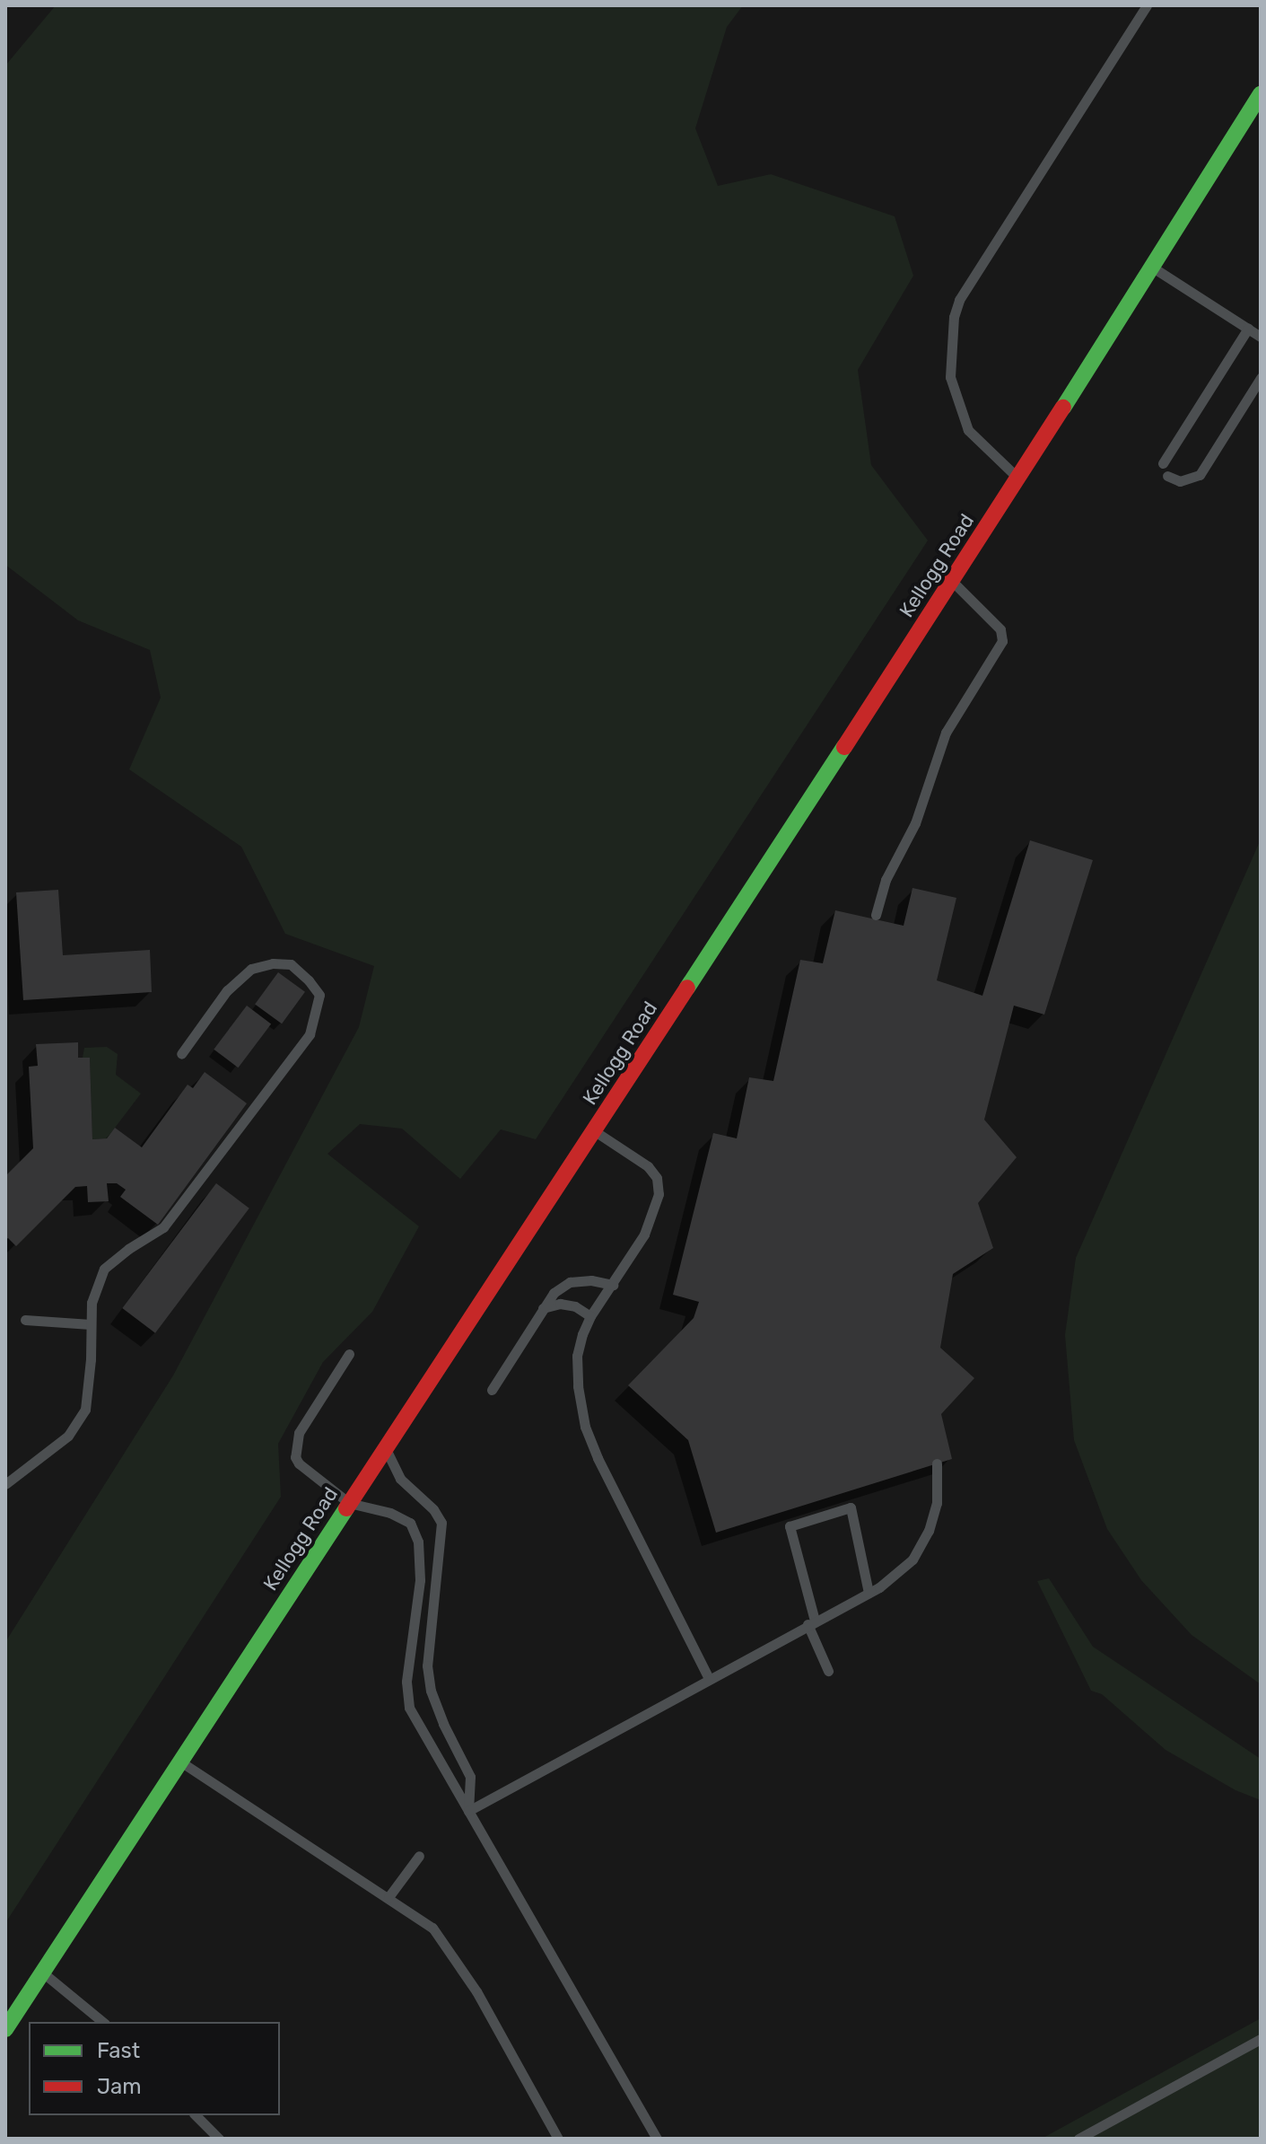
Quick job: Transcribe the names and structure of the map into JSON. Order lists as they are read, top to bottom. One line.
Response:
{"streets":{"main road":["Kellogg Road"]},"legend":["Fast","Jam"]}
